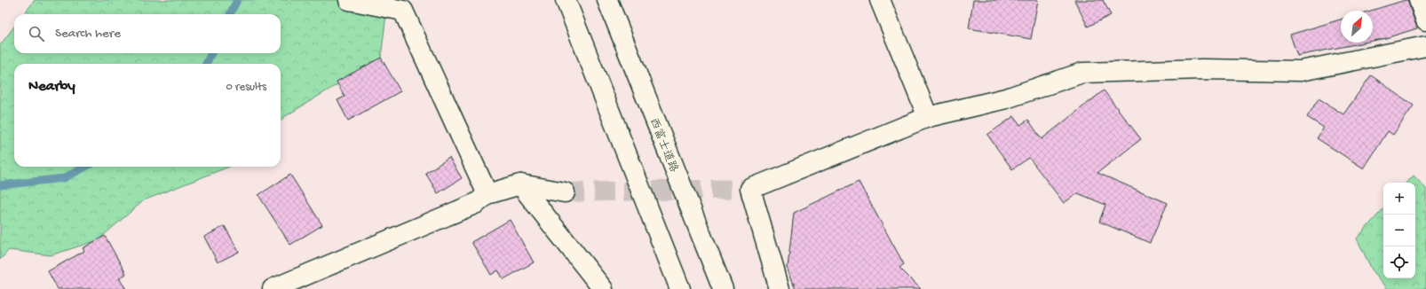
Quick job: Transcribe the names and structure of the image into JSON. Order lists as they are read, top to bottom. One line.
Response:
{"streets":{"main road":["西富士道路"]},"north":"top right","page":{"search":"Search here","heading":["Nearby","0 results"],"map_buttons":["+","−"]}}
